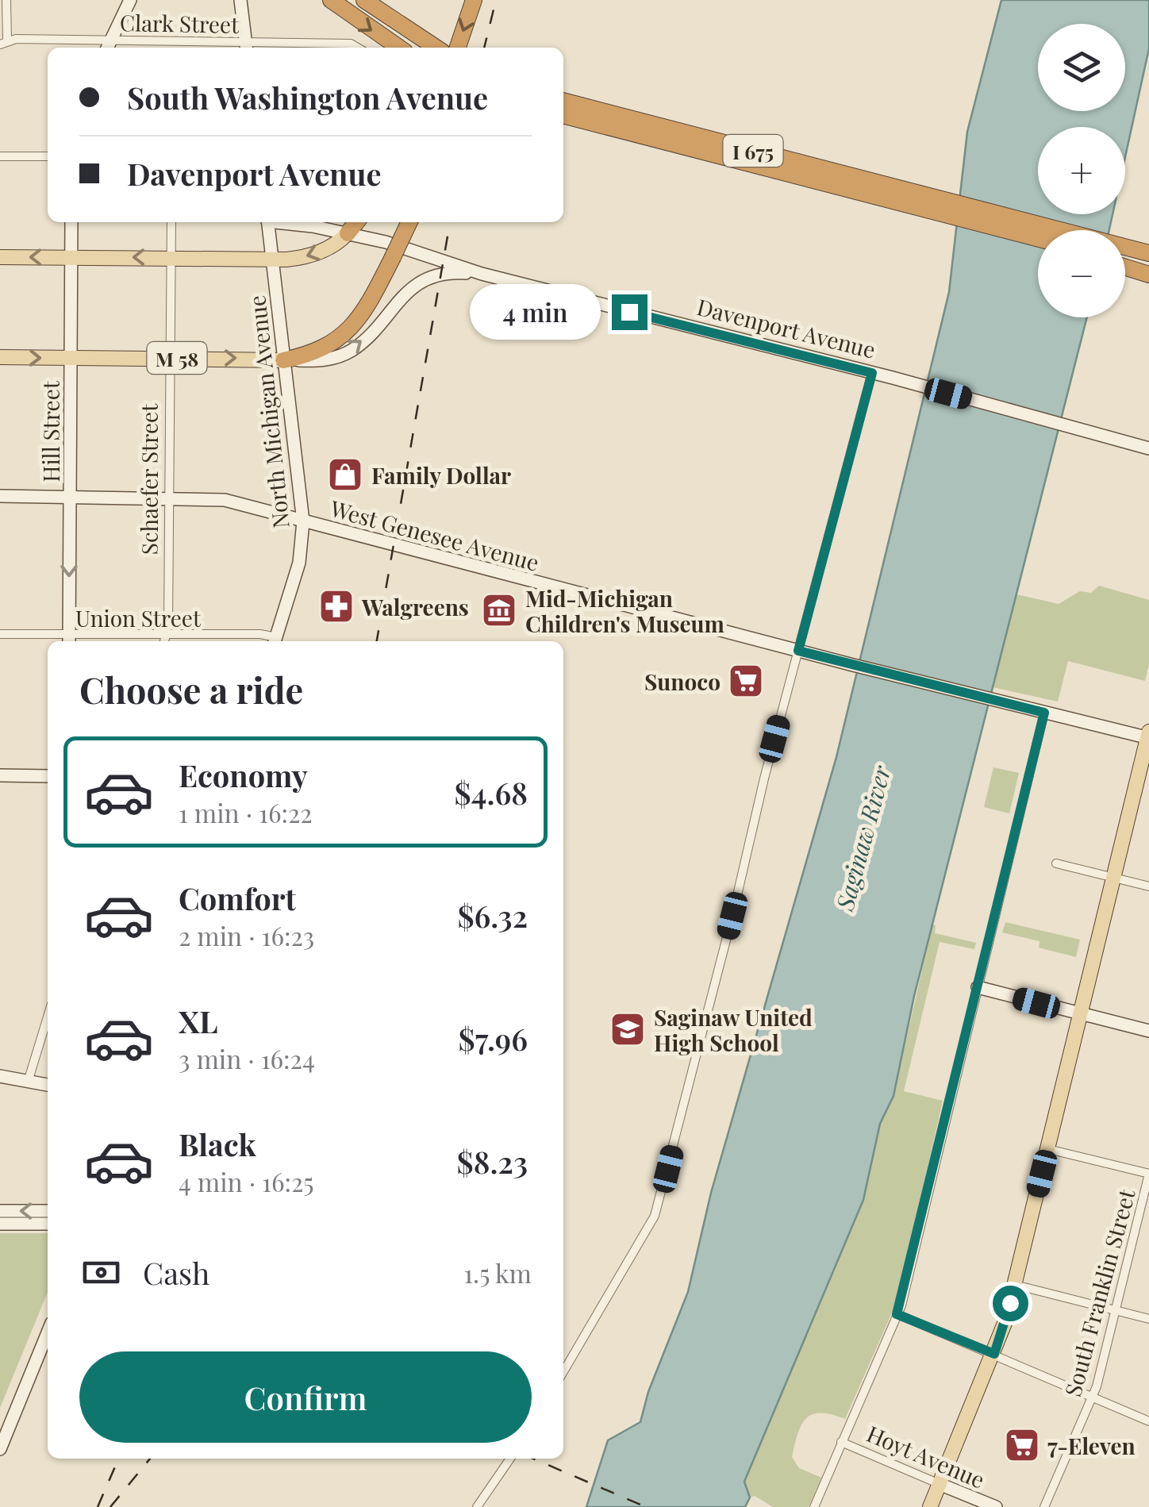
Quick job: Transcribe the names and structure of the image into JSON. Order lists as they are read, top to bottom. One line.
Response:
{"streets":{"highway":["I 675"],"main road":["Davenport Avenue","M 58","North Michigan Avenue","Hill Street","West Genesee Avenue","Hoyt Avenue"],"street":["Clark Street","Schaefer Street","Union Street","South Franklin Street"]},"crossings":[["M 58","North Michigan Avenue"],["M 58","Hill Street"],["M 58","Schaefer Street"],["North Michigan Avenue","West Genesee Avenue"],["North Michigan Avenue","Union Street"],["Hill Street","West Genesee Avenue"],["Hill Street","Union Street"],["Schaefer Street","West Genesee Avenue"],["Schaefer Street","Union Street"]],"water":["Saginaw River"],"places":{"shop":["Family Dollar"],"pharmacy":["Walgreens"],"museum":["Mid-Michigan Children's Museum"],"supermarket":["Sunoco","7-Eleven"],"school or university":["Saginaw United High School"]},"page":{"map_buttons":["+","−"],"banner":["South Washington Avenue","Davenport Avenue"],"bubble":"4 min","heading":"Choose a ride","list":[{"name":"Economy","note":"1 min · 16:22","value":"$4.68"},{"name":"Comfort","note":"2 min · 16:23","value":"$6.32"},{"name":"XL","note":"3 min · 16:24","value":"$7.96"},{"name":"Black","note":"4 min · 16:25","value":"$8.23"}],"pay":["Cash","1.5 km"],"buttons":"Confirm"}}
